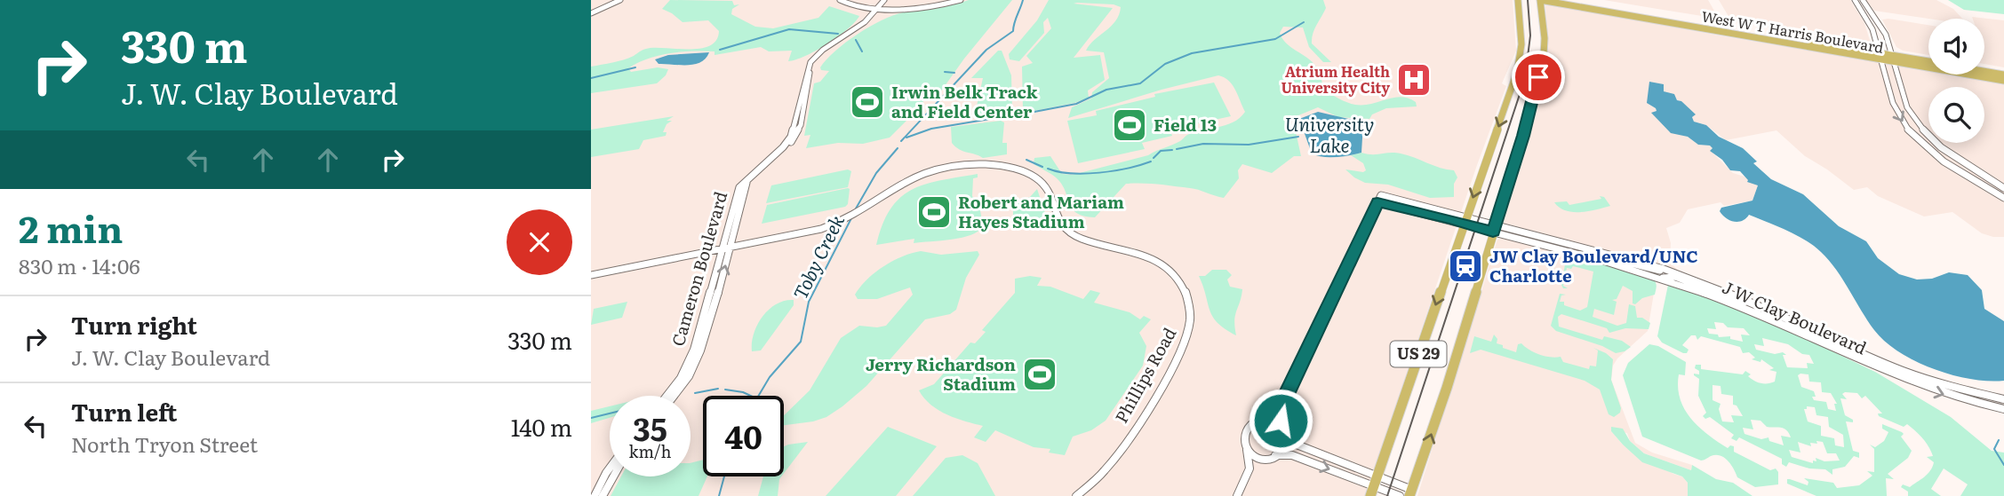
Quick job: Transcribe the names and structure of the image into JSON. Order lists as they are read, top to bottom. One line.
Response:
{"streets":{"main road":["West W T Harris Boulevard","US 29"],"street":["Cameron Boulevard","J W Clay Boulevard","Phillips Road"]},"crossings":[["West W T Harris Boulevard","US 29"],["Cameron Boulevard","Phillips Road"],["J W Clay Boulevard","US 29"]],"water":["University Lake","Toby Creek"],"places":{"hospital":["Atrium Health University City"],"sports":["Irwin Belk Track and Field Center","Field 13","Robert and Mariam Hayes Stadium","Jerry Richardson Stadium"],"station":["JW Clay Boulevard/UNC Charlotte"]},"page":{"turn":["330 m","J. W. Clay Boulevard"],"heading":["2 min","830 m · 14:06"],"list":[{"name":"Turn right","note":"J. W. Clay Boulevard","value":"330 m"},{"name":"Turn left","note":"North Tryon Street","value":"140 m"}],"speed":"35 km/h","limit":"40"}}
